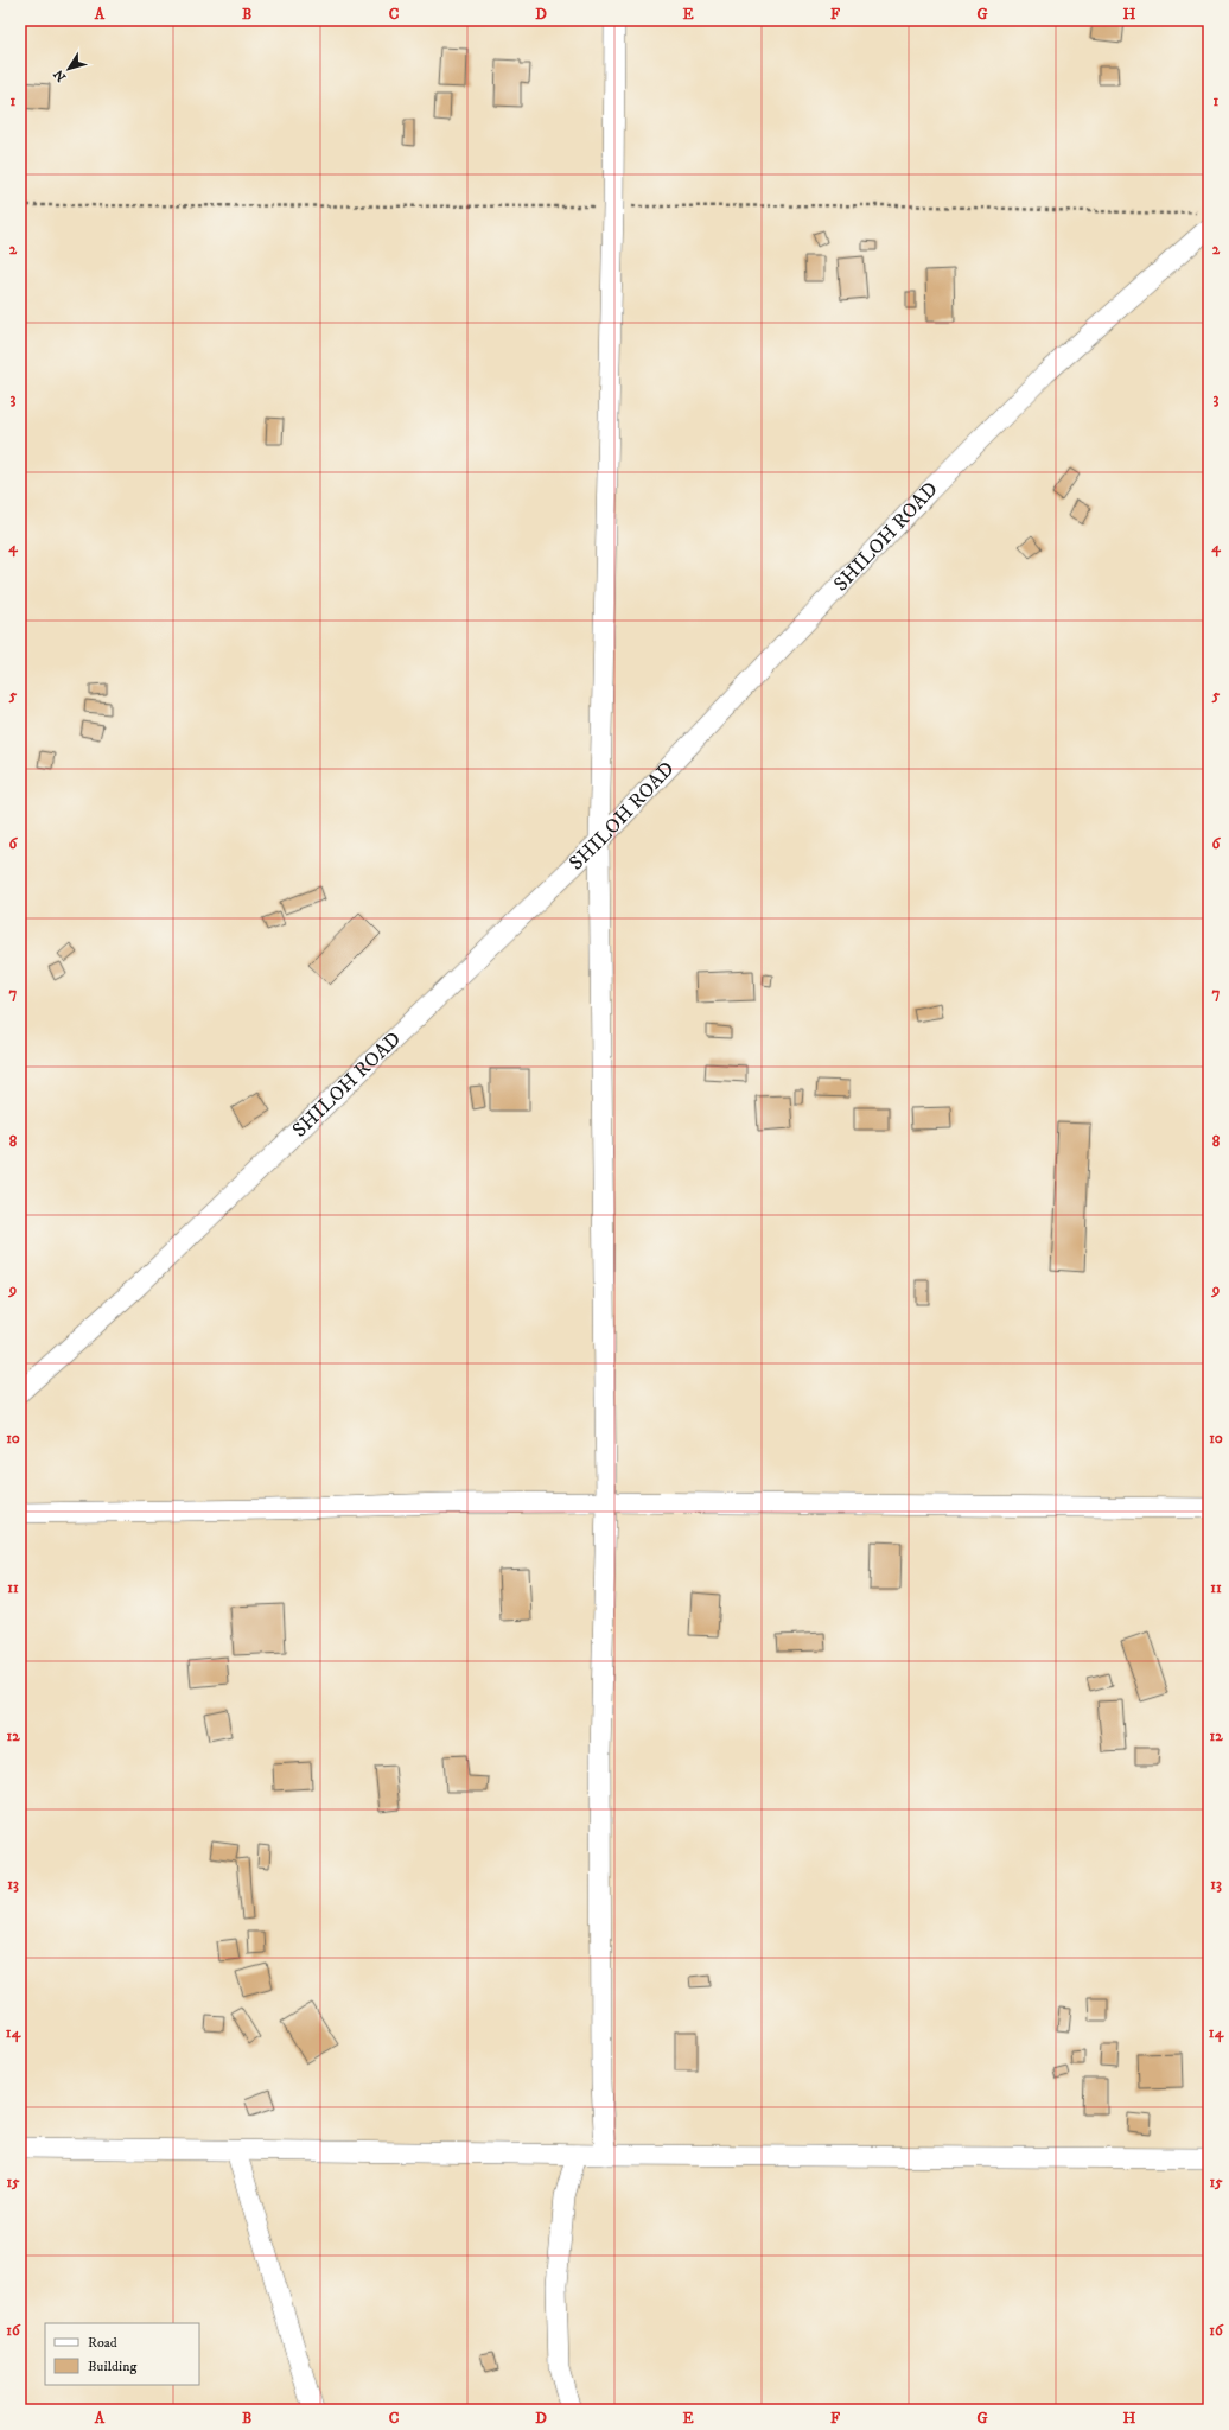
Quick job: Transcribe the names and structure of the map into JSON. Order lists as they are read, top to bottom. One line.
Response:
{"streets":{"street":["SHILOH ROAD"]},"legend":["Road","Building"],"north":"bottom left","grid":{"columns":["A","B","C","D","E","F","G","H"],"rows":["1","2","3","4","5","6","7","8","9","10","11","12","13","14","15","16"]}}
